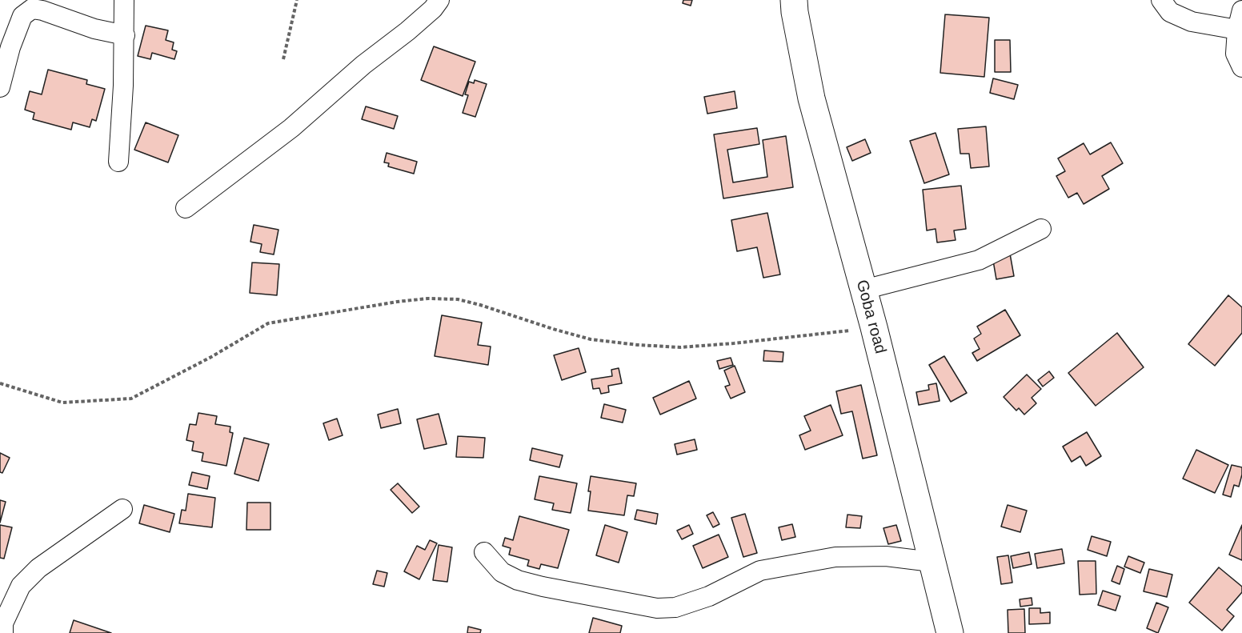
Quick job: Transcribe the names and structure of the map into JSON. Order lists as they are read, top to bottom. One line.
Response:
{"streets":{"street":["Goba road"]}}
